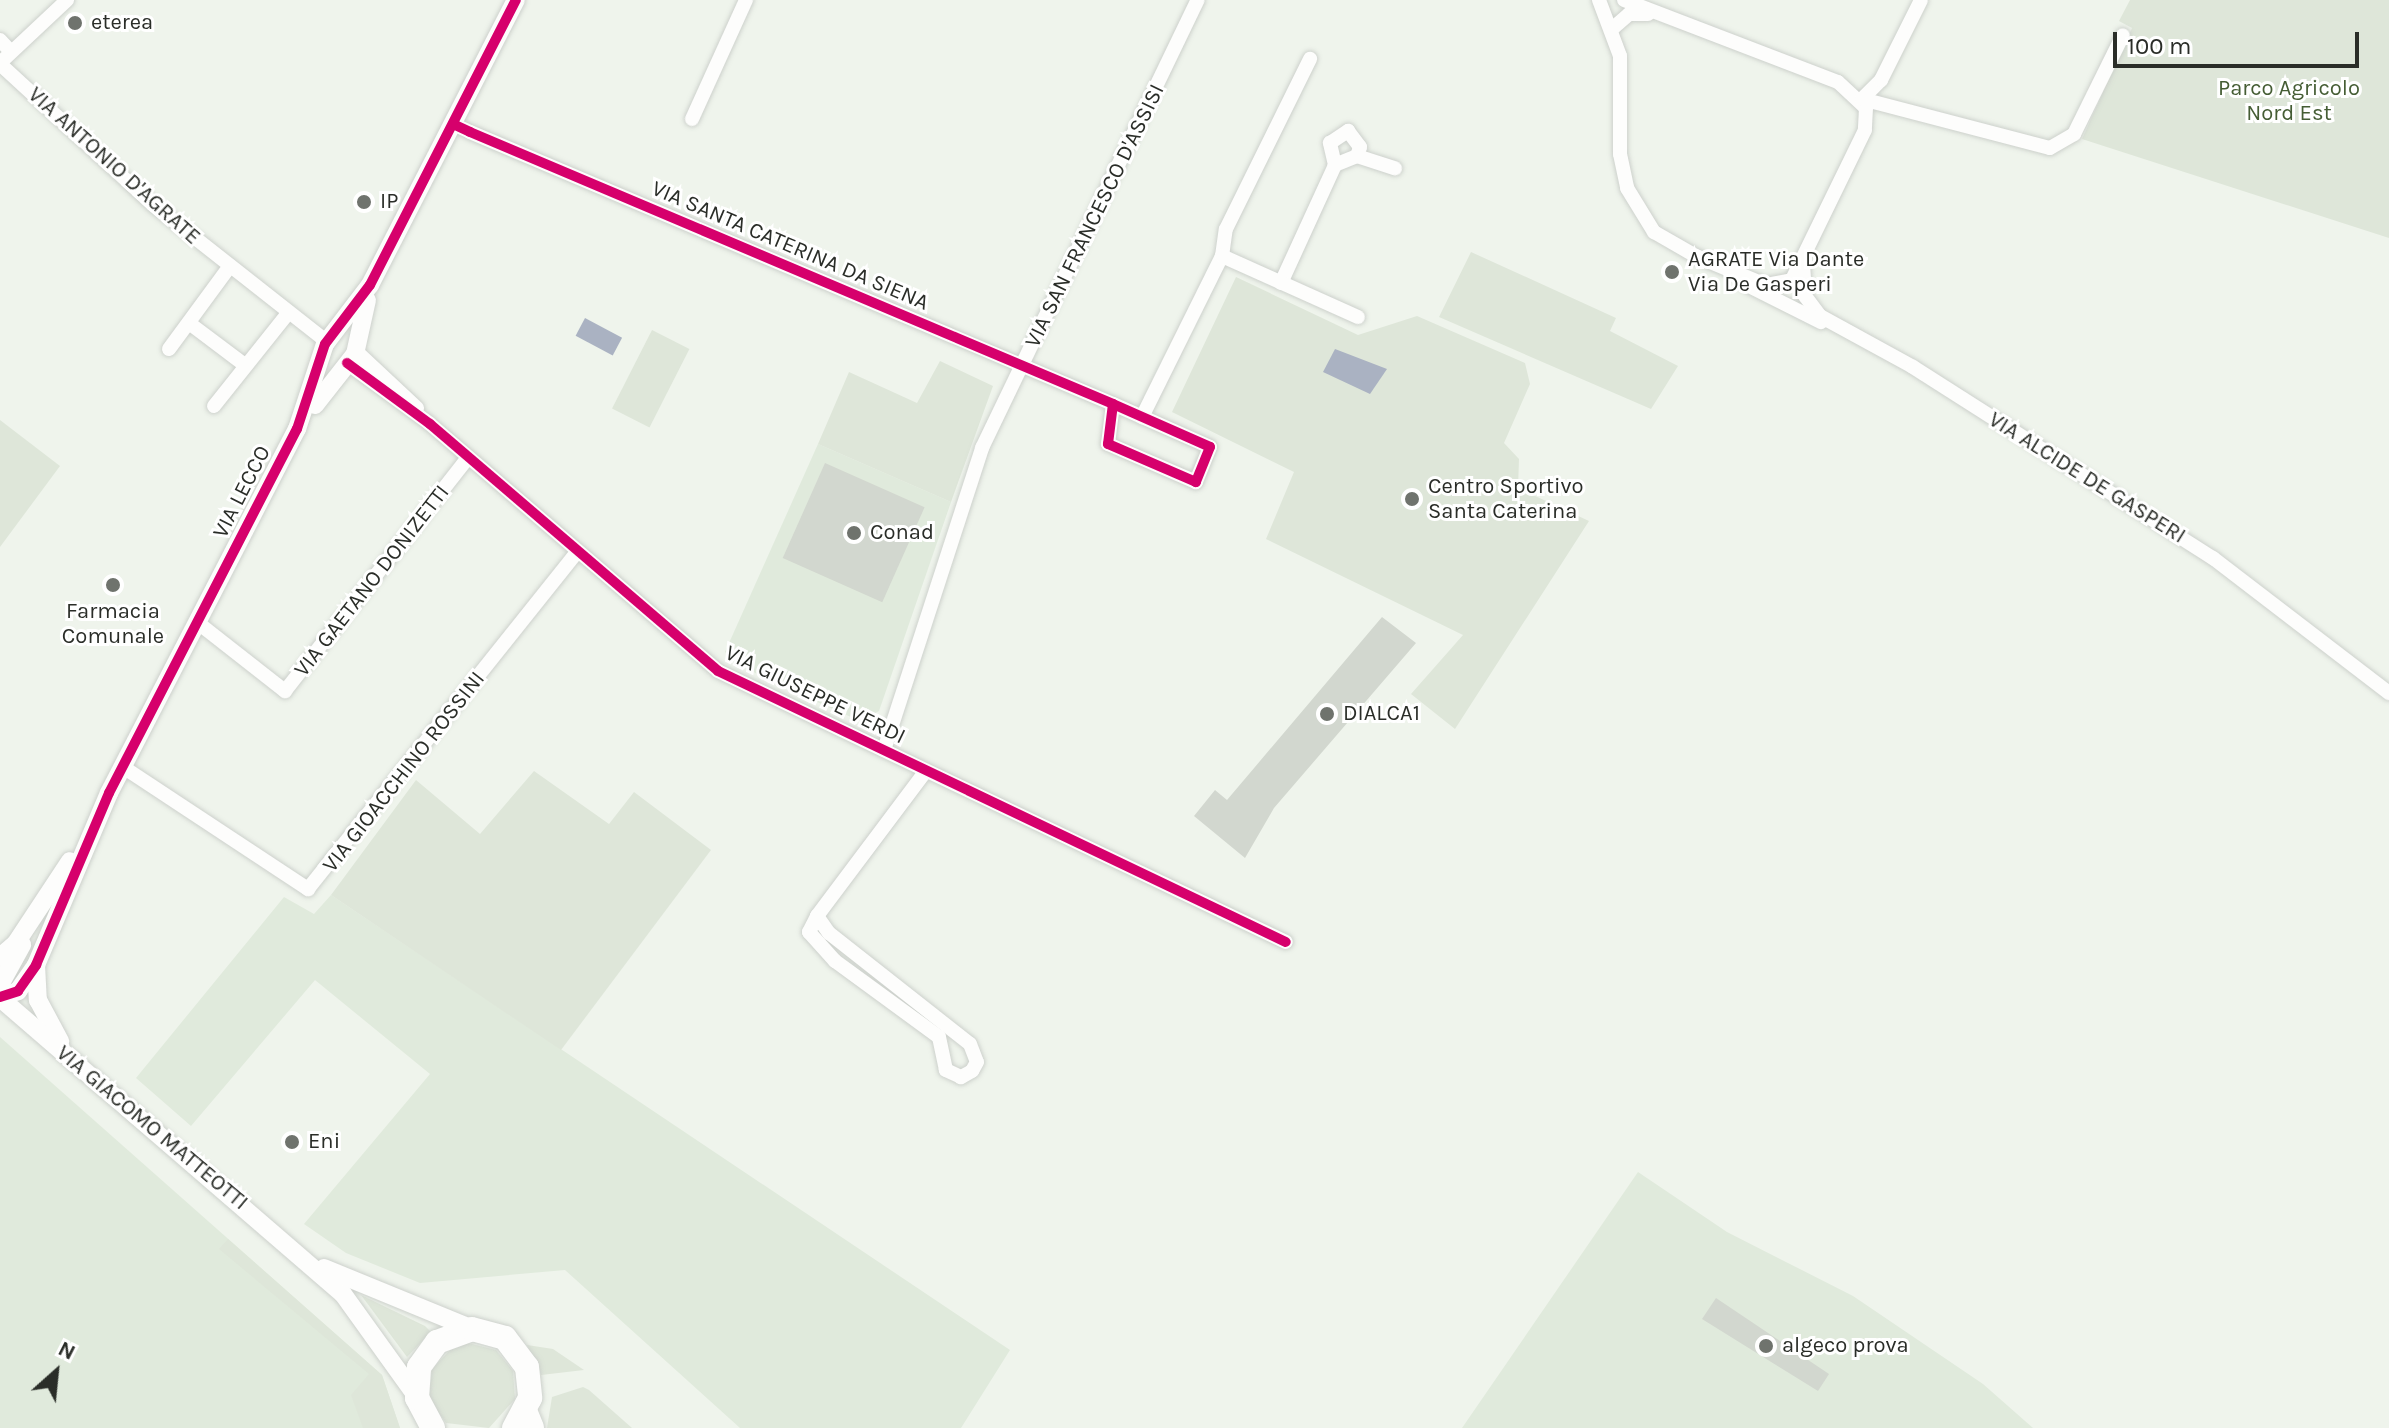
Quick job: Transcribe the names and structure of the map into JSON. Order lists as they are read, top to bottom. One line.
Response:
{"streets":{"street":["VIA ANTONIO D'AGRATE","VIA SAN FRANCESCO D'ASSISI","VIA SANTA CATERINA DA SIENA","VIA ALCIDE DE GASPERI","VIA LECCO","VIA GAETANO DONIZETTI","VIA GIUSEPPE VERDI","VIA GIOACCHINO ROSSINI","VIA GIACOMO MATTEOTTI"]},"crossings":[["VIA ANTONIO D'AGRATE","VIA LECCO"],["VIA SAN FRANCESCO D'ASSISI","VIA SANTA CATERINA DA SIENA"],["VIA SAN FRANCESCO D'ASSISI","VIA GIUSEPPE VERDI"],["VIA SANTA CATERINA DA SIENA","VIA LECCO"],["VIA LECCO","VIA GAETANO DONIZETTI"],["VIA LECCO","VIA GIUSEPPE VERDI"],["VIA LECCO","VIA GIOACCHINO ROSSINI"],["VIA LECCO","VIA GIACOMO MATTEOTTI"],["VIA GAETANO DONIZETTI","VIA GIUSEPPE VERDI"],["VIA GIUSEPPE VERDI","VIA GIOACCHINO ROSSINI"]],"parks":["Parco Agricolo Nord Est"],"places":["eterea","IP","AGRATE Via Dante Via De Gasperi","Centro Sportivo Santa Caterina","Conad","Farmacia Comunale","DIALCA1","Eni","algeco prova"],"scale_bar":"100 m","north":"top right"}
